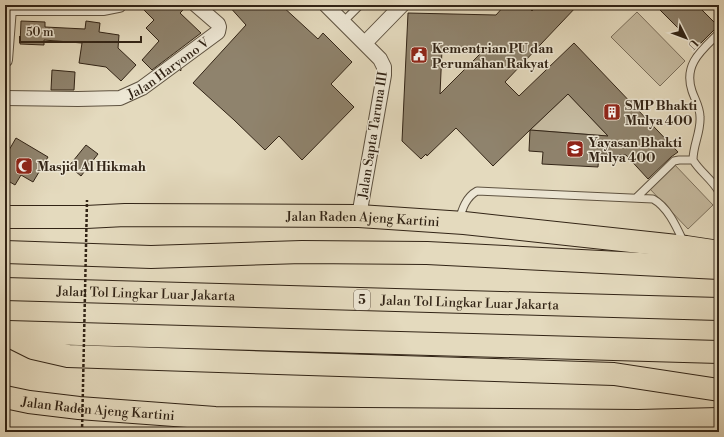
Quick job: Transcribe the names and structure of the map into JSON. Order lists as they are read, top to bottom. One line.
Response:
{"streets":{"highway":["Jalan Raden Ajeng Kartini","Jalan Tol Lingkar Luar Jakarta","5"],"street":["Jalan Haryono V","Jalan Sapta Taruna III"]},"crossings":[["Jalan Sapta Taruna III","Jalan Raden Ajeng Kartini"]],"places":{"public building":["Kementrian PU dan Perumahan Rakyat"],"building":["SMP Bhakti Mulya 400"],"school or university":["Yayasan Bhakti Mulya 400"],"mosque":["Masjid Al Hikmah"]},"scale_bar":"50 m","north":"bottom right"}
